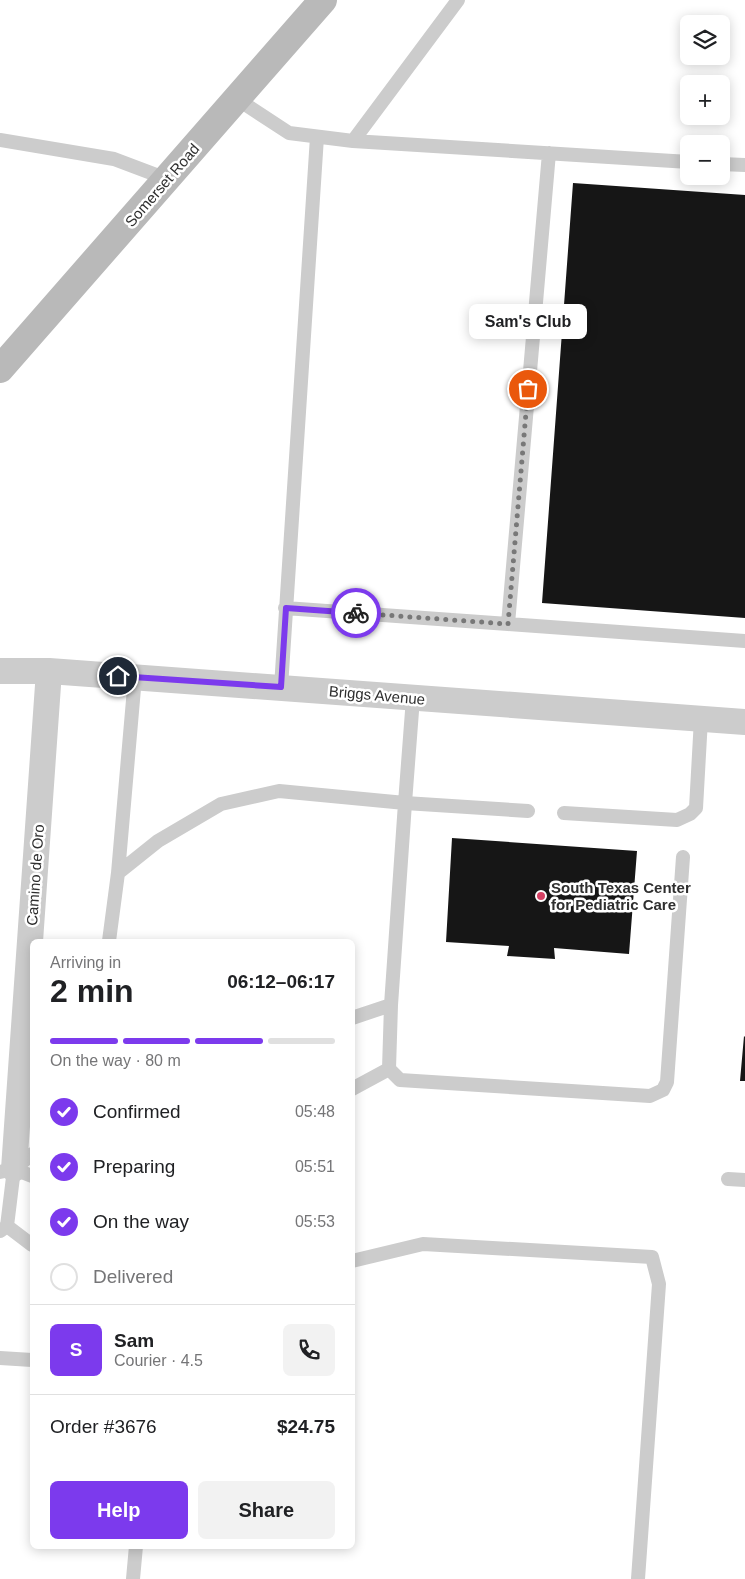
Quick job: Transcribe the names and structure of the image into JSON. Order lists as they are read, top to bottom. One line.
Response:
{"streets":{"main road":["Somerset Road"],"street":["Briggs Avenue","Camino de Oro"]},"crossings":[["Briggs Avenue","Camino de Oro"]],"places":["Sam's Club","South Texas Center for Pediatric Care"],"page":{"map_buttons":["+","−"],"bubble":"Sam's Club","heading":["2 min","Arriving in","06:12–06:17"],"panel":["Sam","Courier · 4.5","Order #3676","$24.75"],"bar":"On the way · 80 m","list":[["Confirmed","05:48"],["Preparing","05:51"],["On the way","05:53"],"Delivered"],"round":"S","buttons":["Help","Share"]}}
